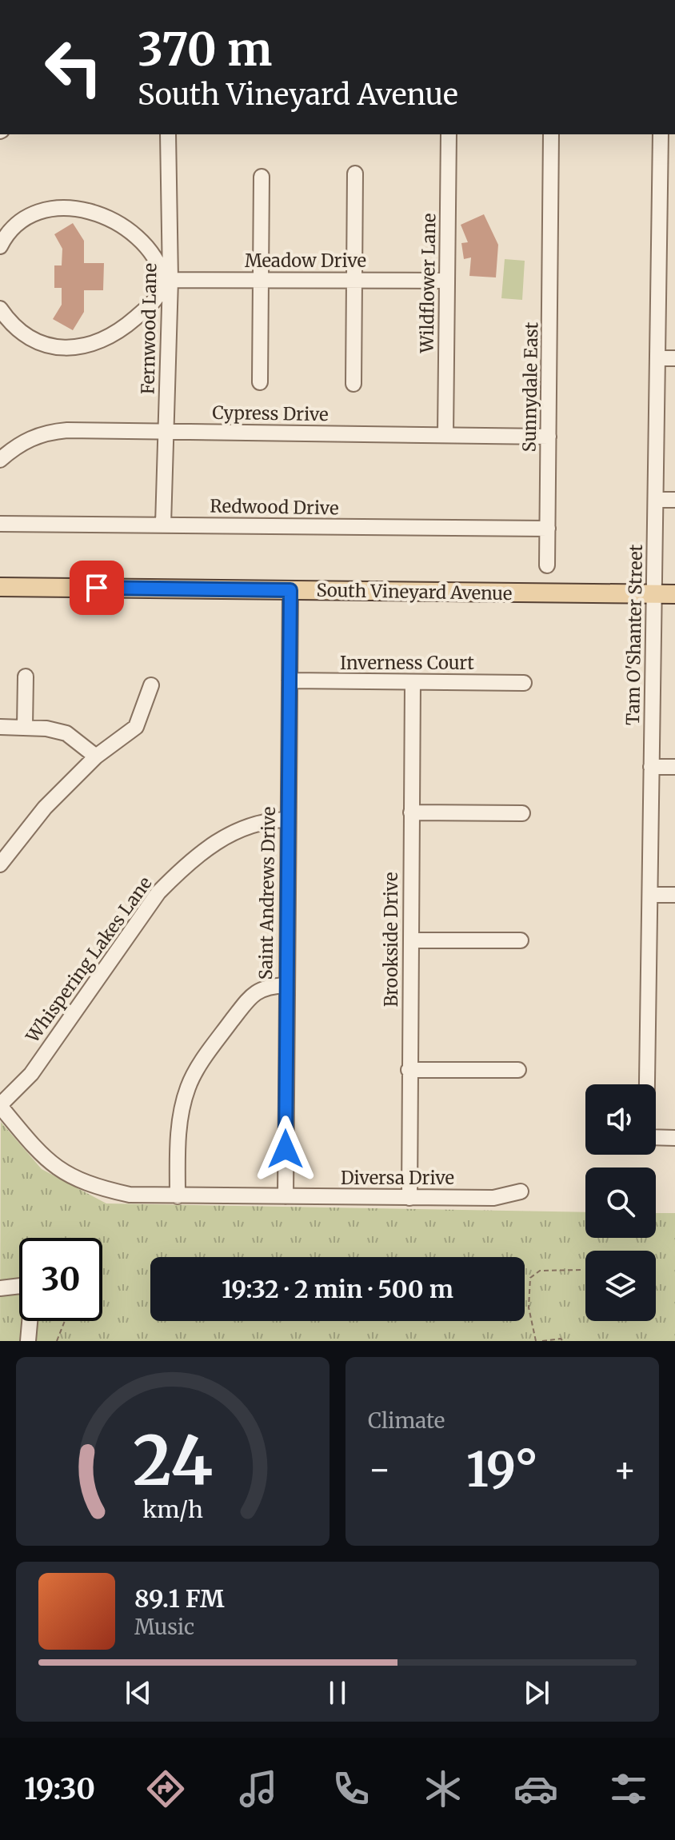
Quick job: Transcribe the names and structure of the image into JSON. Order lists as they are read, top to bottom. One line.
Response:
{"streets":{"main road":["South Vineyard Avenue"],"street":["Meadow Drive","Wildflower Lane","Fernwood Lane","Sunnydale East","Cypress Drive","Redwood Drive","Tam O'Shanter Street","Inverness Court","Saint Andrews Drive","Brookside Drive","Whispering Lakes Lane","Diversa Drive"]},"crossings":[["Meadow Drive","Wildflower Lane"],["Meadow Drive","Fernwood Lane"],["Wildflower Lane","Cypress Drive"],["Fernwood Lane","Cypress Drive"],["Fernwood Lane","Redwood Drive"],["Sunnydale East","Cypress Drive"],["Sunnydale East","Redwood Drive"],["South Vineyard Avenue","Tam O'Shanter Street"],["South Vineyard Avenue","Saint Andrews Drive"],["Inverness Court","Saint Andrews Drive"],["Inverness Court","Brookside Drive"],["Saint Andrews Drive","Whispering Lakes Lane"],["Saint Andrews Drive","Diversa Drive"],["Brookside Drive","Diversa Drive"],["Whispering Lakes Lane","Diversa Drive"]],"page":{"turn":["370 m","South Vineyard Avenue"],"limit":"30","trip":"19:32 · 2 min · 500 m","tile":"Climate","heat":["−","19°","+"],"song":["89.1 FM","Music"],"tabs":"19:30","gauge":["24","km/h"]}}
